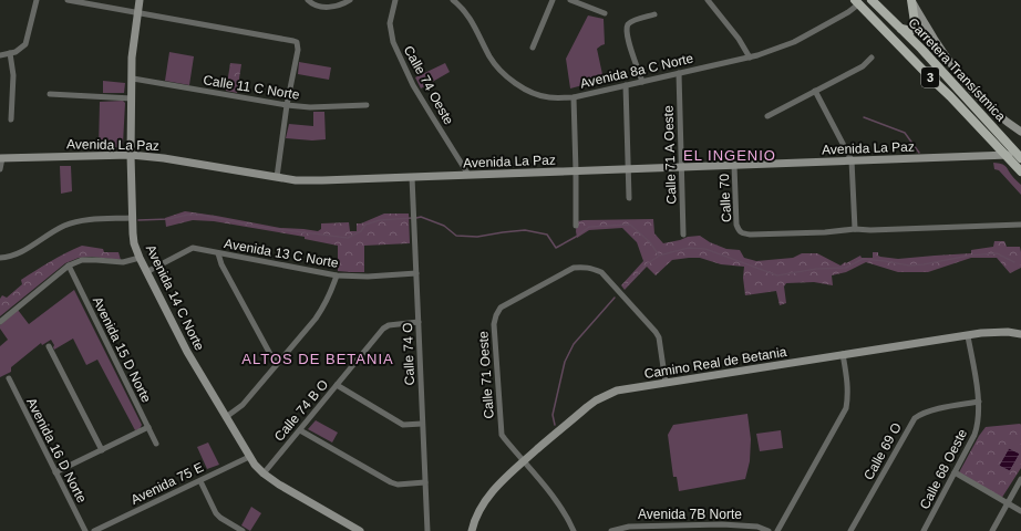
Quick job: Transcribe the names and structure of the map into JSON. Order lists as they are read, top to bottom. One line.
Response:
{"streets":{"main road":["Carretera Transístmica","3"],"street":["Avenida 8a C Norte","Calle 74 Oeste","Calle 11 C Norte","Avenida La Paz","Calle 71 A Oeste","Calle 70","Avenida 13 C Norte","Avenida 14 C Norte","Avenida 15 D Norte","Calle 74 O","Camino Real de Betania","Calle 71 Oeste","Calle 74 B O","Avenida 16 D Norte","Calle 69 O","Calle 68 Oeste","Avenida 75 E","Avenida 7B Norte"]},"crossings":[["Carretera Transístmica","Avenida 8a C Norte"],["Carretera Transístmica","Avenida La Paz"],["Avenida 8a C Norte","Calle 71 A Oeste"],["Calle 74 Oeste","Avenida La Paz"],["Calle 11 C Norte","Avenida 14 C Norte"],["Avenida La Paz","Calle 71 A Oeste"],["Avenida La Paz","Calle 70"],["Avenida La Paz","Avenida 14 C Norte"],["Avenida La Paz","Calle 74 O"],["Avenida 13 C Norte","Avenida 14 C Norte"],["Avenida 13 C Norte","Calle 74 O"],["Avenida 14 C Norte","Calle 74 B O"],["Avenida 14 C Norte","Avenida 75 E"],["Calle 74 O","Calle 74 B O"],["Camino Real de Betania","Calle 71 Oeste"],["Camino Real de Betania","Calle 68 Oeste"],["Calle 69 O","Calle 68 Oeste"]],"districts":["EL INGENIO","ALTOS DE BETANIA"]}
